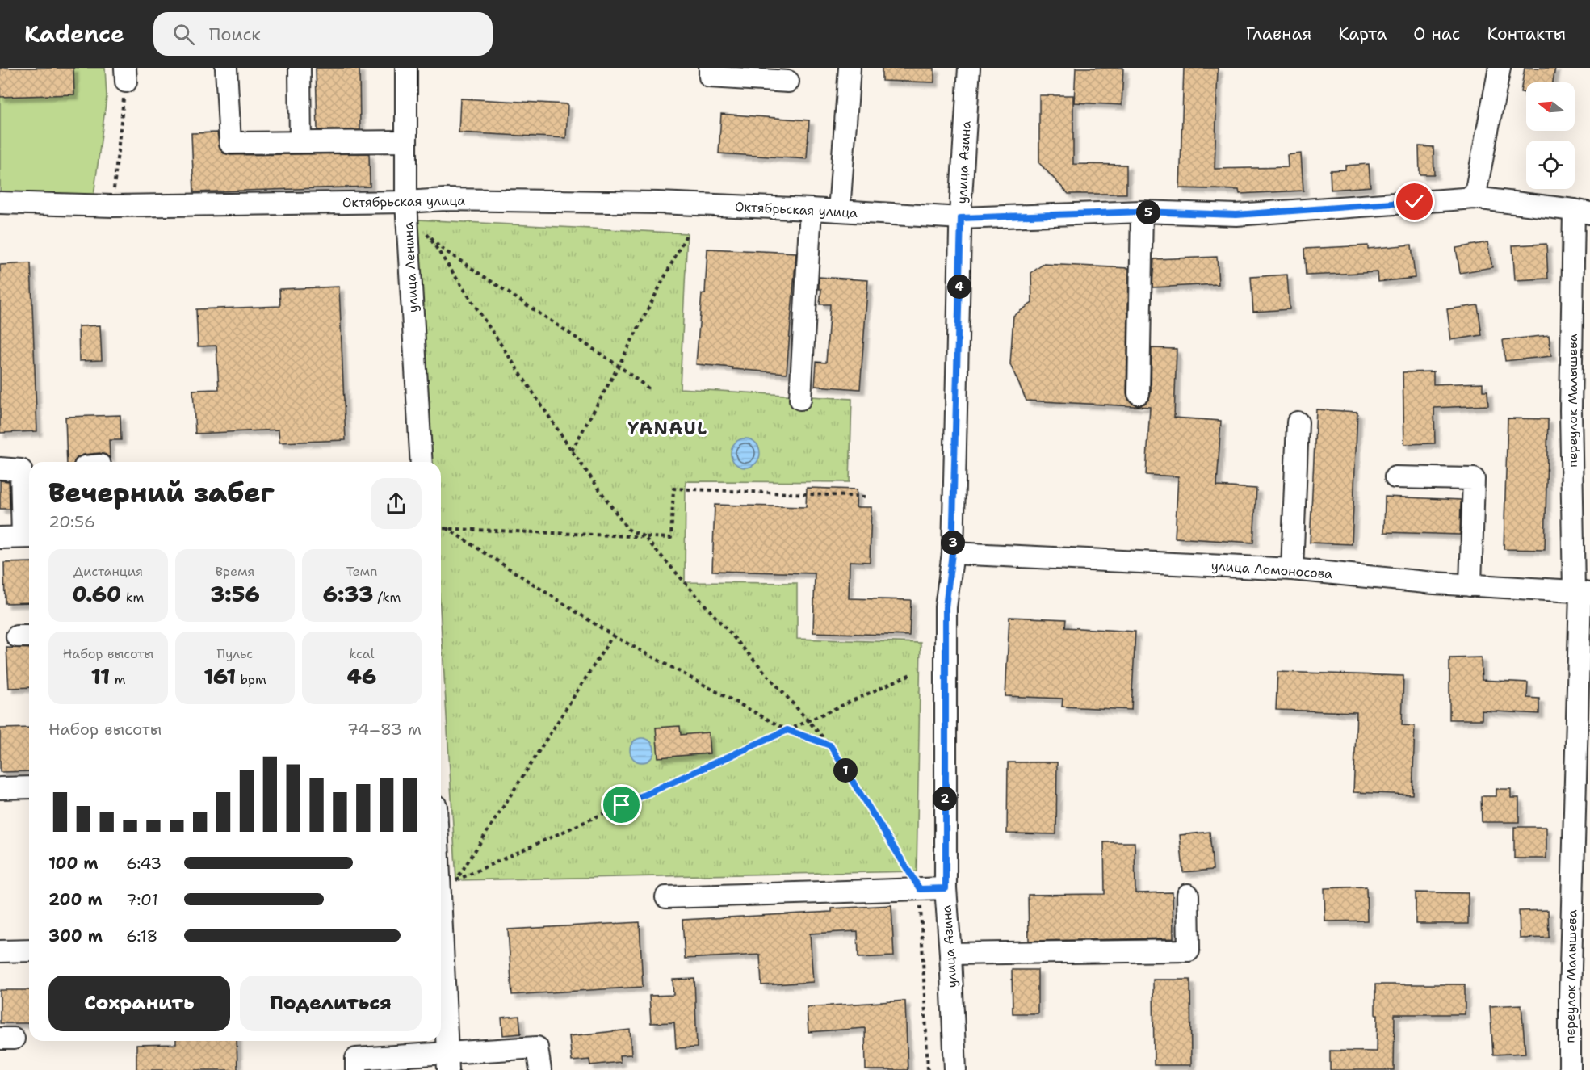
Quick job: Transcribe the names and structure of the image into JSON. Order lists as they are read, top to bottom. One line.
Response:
{"streets":{"street":["улица Азина","Октябрьская улица","улица Ленина","переулок Малышева","улица Ломоносова"]},"crossings":[["улица Азина","Октябрьская улица"],["улица Азина","улица Ломоносова"],["Октябрьская улица","улица Ленина"],["Октябрьская улица","переулок Малышева"],["переулок Малышева","улица Ломоносова"]],"districts":["YANAUL"],"north":"left","page":{"header":"Kadence","search":"Поиск","nav":["Главная","Карта","О нас","Контакты"],"pins":["5","4","3","1","2"],"heading":["Вечерний забег","20:56"],"stats":[["Дистанция","0.60 km"],["Время","3:56"],["Темп","6:33 /km"],["Набор высоты","11 m"],["Пульс","161 bpm"],["kcal","46"]],"chart":["Набор высоты","74–83 m"],"list":[{"name":"100 m","note":"6:43"},{"name":"200 m","note":"7:01"},{"name":"300 m","note":"6:18"}],"buttons":["Сохранить","Поделиться"]}}
